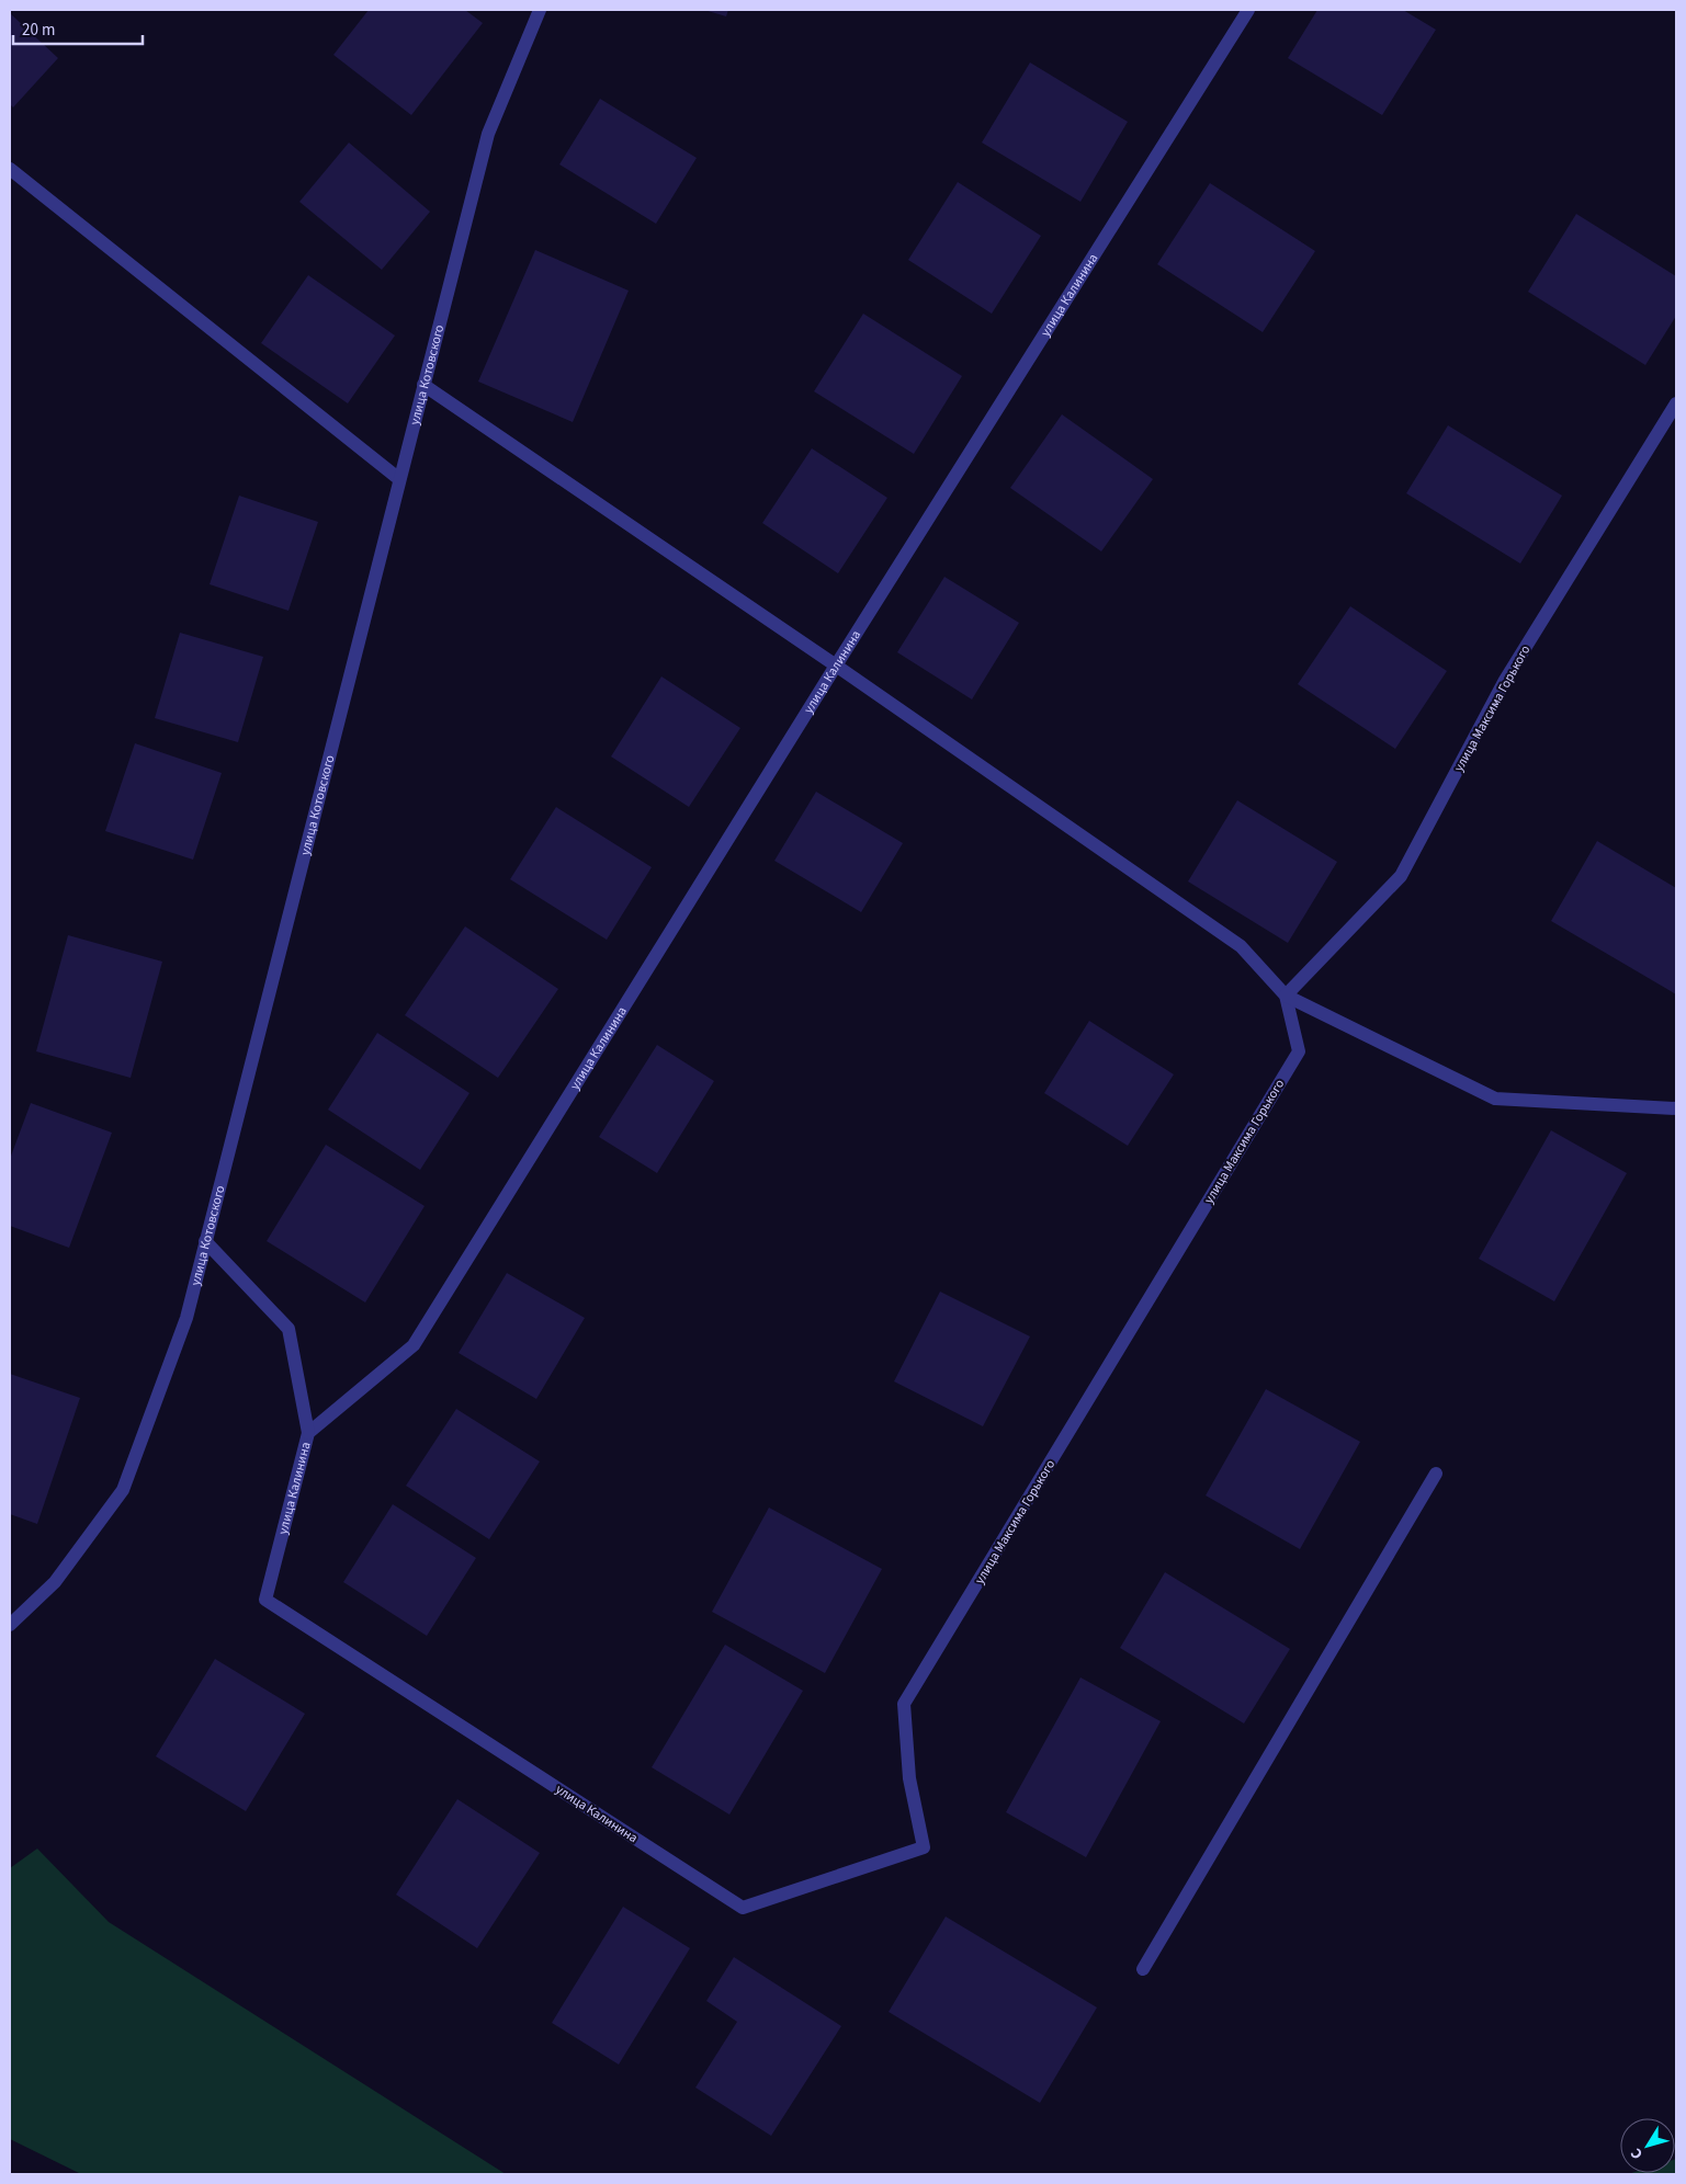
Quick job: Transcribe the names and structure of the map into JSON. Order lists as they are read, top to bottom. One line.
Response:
{"streets":{"street":["улица Калинина","улица Котовского","улица Максима Горького"]},"crossings":[["улица Калинина","улица Максима Горького"]],"scale_bar":"20 m","north":"bottom left"}
